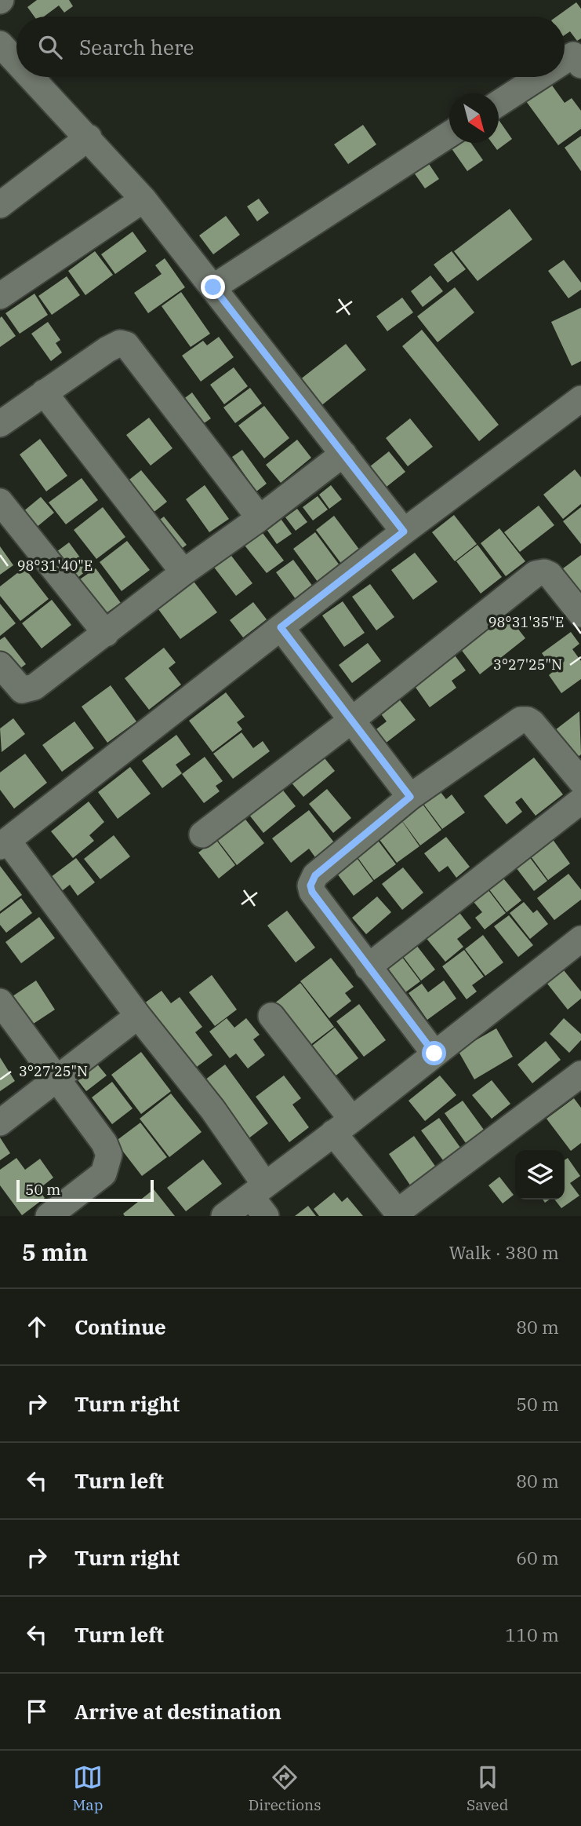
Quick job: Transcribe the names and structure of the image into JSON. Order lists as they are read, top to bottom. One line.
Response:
{"scale_bar":"50 m","north":"bottom right","page":{"search":"Search here","scale":"50 m","heading":["5 min","Walk · 380 m"],"list":[["Continue","80 m"],["Turn right","50 m"],["Turn left","80 m"],["Turn right","60 m"],["Turn left","110 m"],"Arrive at destination"],"nav":["Map","Directions","Saved"]},"coordinates":["98°31'40\"E","98°31'35\"E","3°27'25\"N"]}
